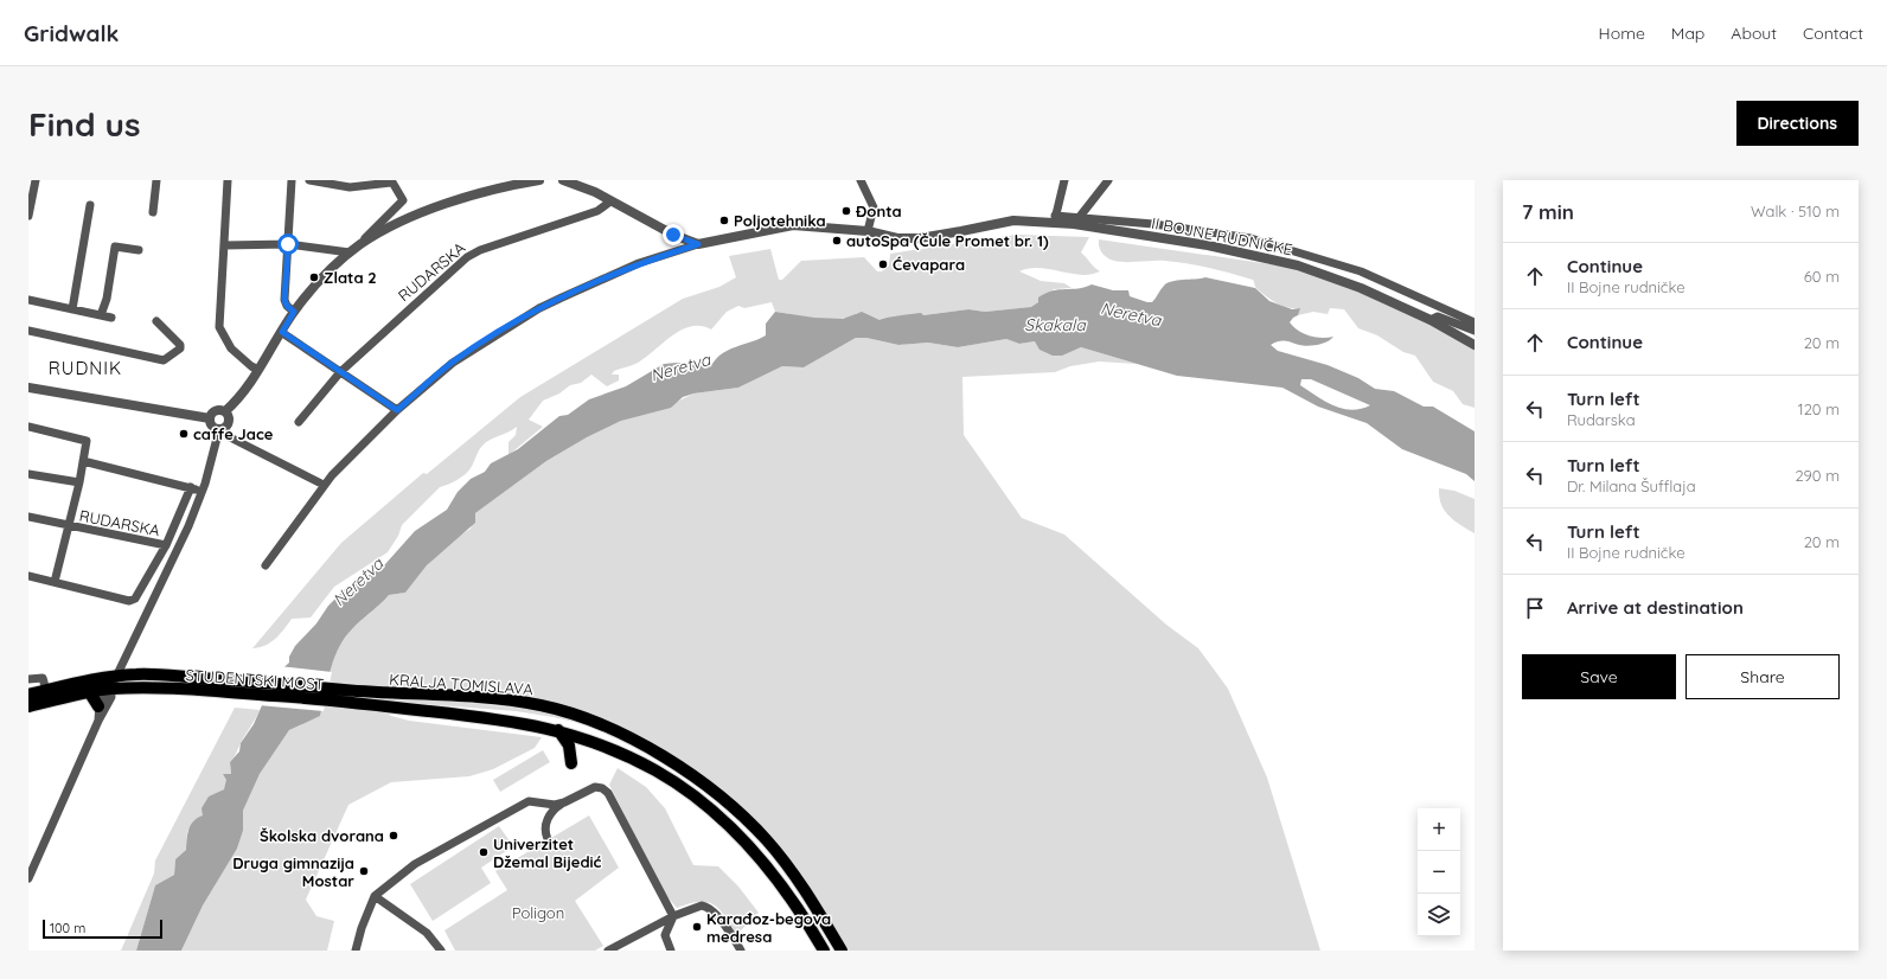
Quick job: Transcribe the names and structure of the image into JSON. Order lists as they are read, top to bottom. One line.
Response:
{"streets":{"main road":["STUDENTSKI MOST","KRALJA TOMISLAVA"],"street":["II BOJNE RUDNIČKE","RUDARSKA"]},"crossings":[["STUDENTSKI MOST","KRALJA TOMISLAVA"]],"districts":["RUDNIK"],"water":["Neretva","Skakala"],"parks":["Poligon"],"places":["Đonta","Poljotehnika","autoSpa (Čule Promet br. 1)","Ćevapara","Zlata 2","caffe Jace","Školska dvorana","Univerzitet Džemal Bijedić","Druga gimnazija Mostar","Karađoz-begova medresa"],"scale_bar":"100 m","page":{"header":"Gridwalk","nav":["Home","Map","About","Contact"],"buttons":["Directions",["Save","Share"]],"title":"Find us","heading":["7 min","Walk · 510 m"],"list":[["Continue","II Bojne rudničke","60 m"],["Continue","20 m"],["Turn left","Rudarska","120 m"],["Turn left","Dr. Milana Šufflaja","290 m"],["Turn left","II Bojne rudničke","20 m"],"Arrive at destination"],"map_buttons":["+","−"],"scale":"100 m"}}
